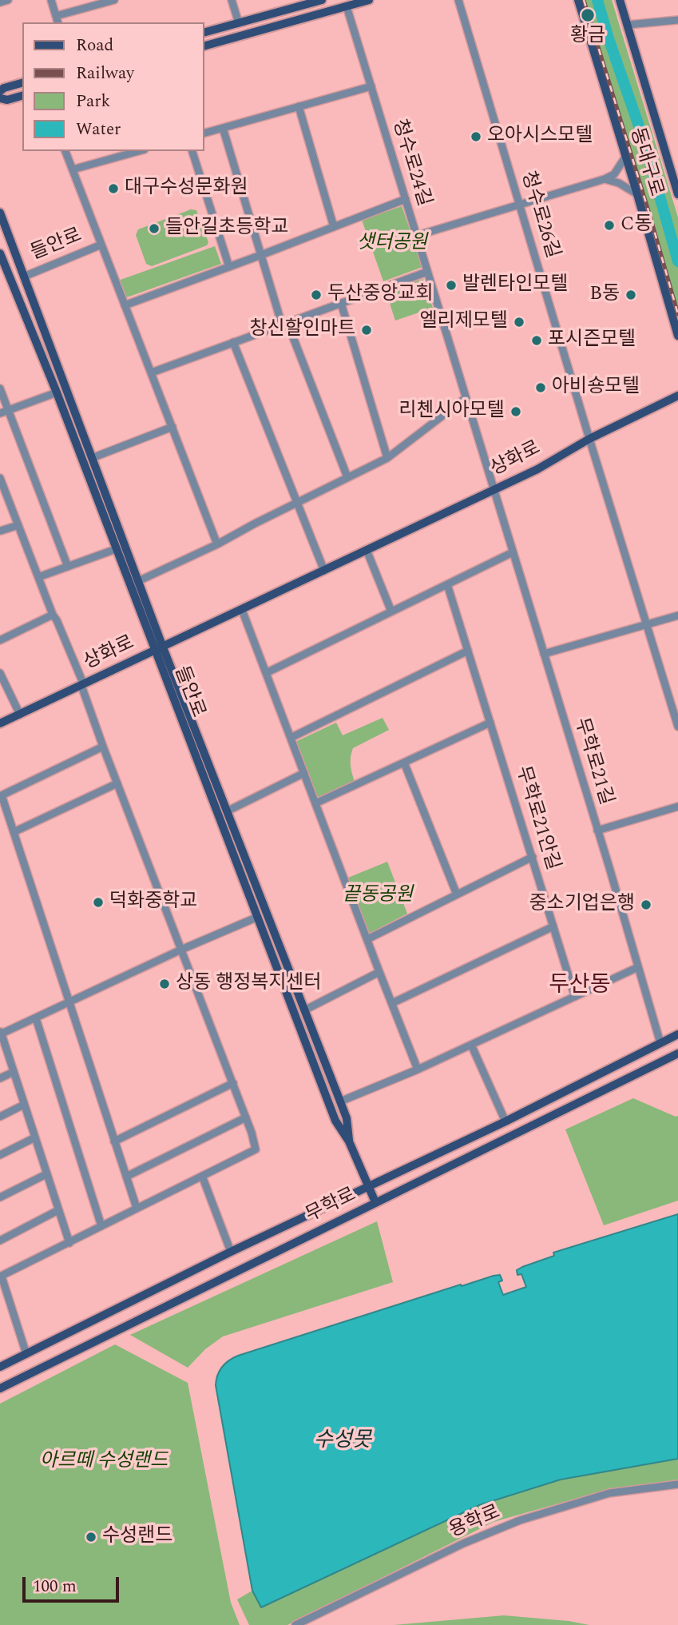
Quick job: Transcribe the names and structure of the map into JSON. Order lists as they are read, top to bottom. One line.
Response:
{"streets":{"main road":["동대구로","들안로","상화로","무학로"],"street":["청수로24길","청수로26길","무학로21길","무학로21안길","용학로"]},"crossings":[["청수로24길","상화로"],["청수로24길","무학로21길"],["청수로26길","상화로"],["들안로","상화로"],["들안로","무학로"],["상화로","무학로21길"],["무학로21길","무학로"]],"districts":["두산동"],"water":["수성못"],"parks":["샛터공원","끝동공원","아르떼 수성랜드"],"places":["황금","오아시스모텔","대구수성문화원","C동","들안길초등학교","발렌타인모텔","두산중앙교회","B동","엘리제모텔","창신할인마트","포시즌모텔","아비숑모텔","리첸시아모텔","덕화중학교","중소기업은행","상동 행정복지센터","수성랜드"],"legend":["Road","Railway","Park","Water"],"scale_bar":"100 m"}
